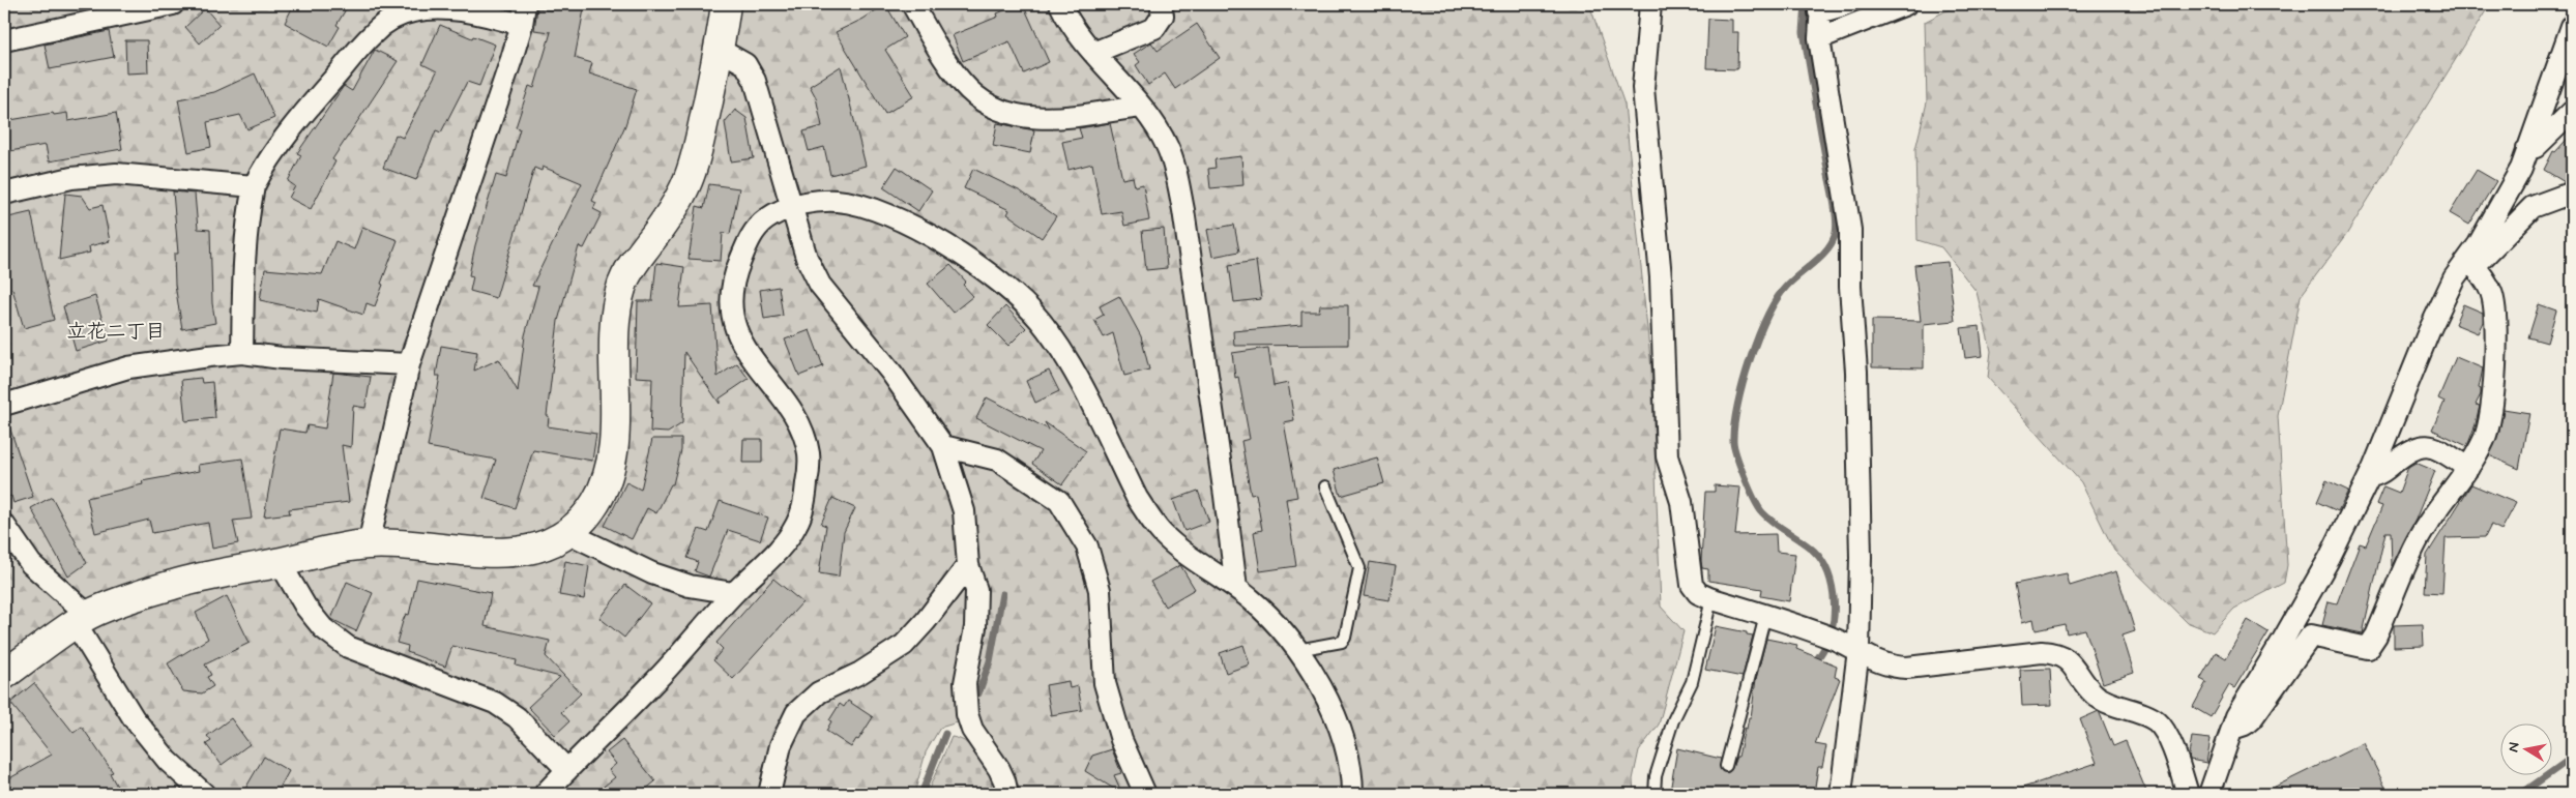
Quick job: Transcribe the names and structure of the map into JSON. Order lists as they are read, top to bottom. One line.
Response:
{"districts":["立花二丁目"],"north":"left"}
